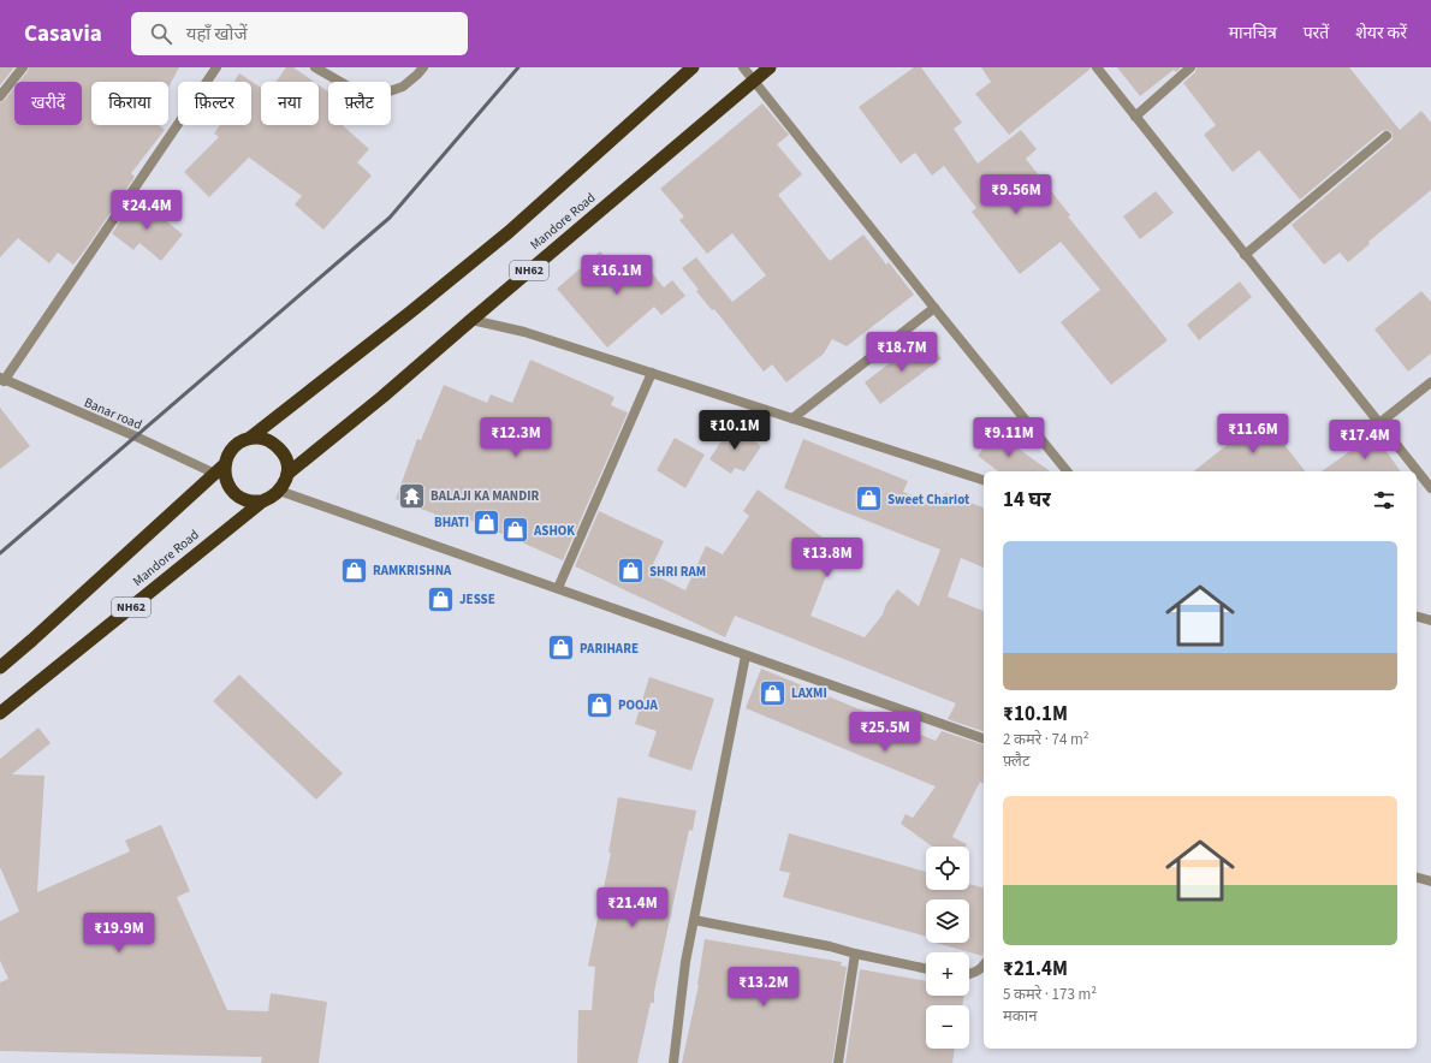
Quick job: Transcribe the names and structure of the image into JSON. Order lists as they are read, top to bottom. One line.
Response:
{"streets":{"highway":["Mandore Road","NH62"],"street":["Banar road"]},"crossings":[["Mandore Road","Banar road"]],"places":{"temple":["BALAJI KA MANDIR"],"shop":["Sweet Chariot","BHATI","ASHOK","RAMKRISHNA","SHRI RAM","JESSE","PARIHARE","LAXMI","POOJA"]},"page":{"header":"Casavia","search":"यहाँ खोजें","nav":["मानचित्र","परतें","शेयर करें"],"chip":["खरीदें","किराया","फ़िल्टर","नया","फ़्लैट"],"price":["₹9.56M","₹24.4M","₹16.1M","₹18.7M","₹10.1M","₹11.6M","₹12.3M","₹9.11M","₹17.4M","₹13.8M","₹25.5M","₹21.4M","₹19.9M","₹13.2M"],"heading":"14 घर","list":[{"name":"₹10.1M","note":"2 कमरे · 74 m² · फ़्लैट"},{"name":"₹21.4M","note":"5 कमरे · 173 m² · मकान"}],"map_buttons":["+","−"]}}
